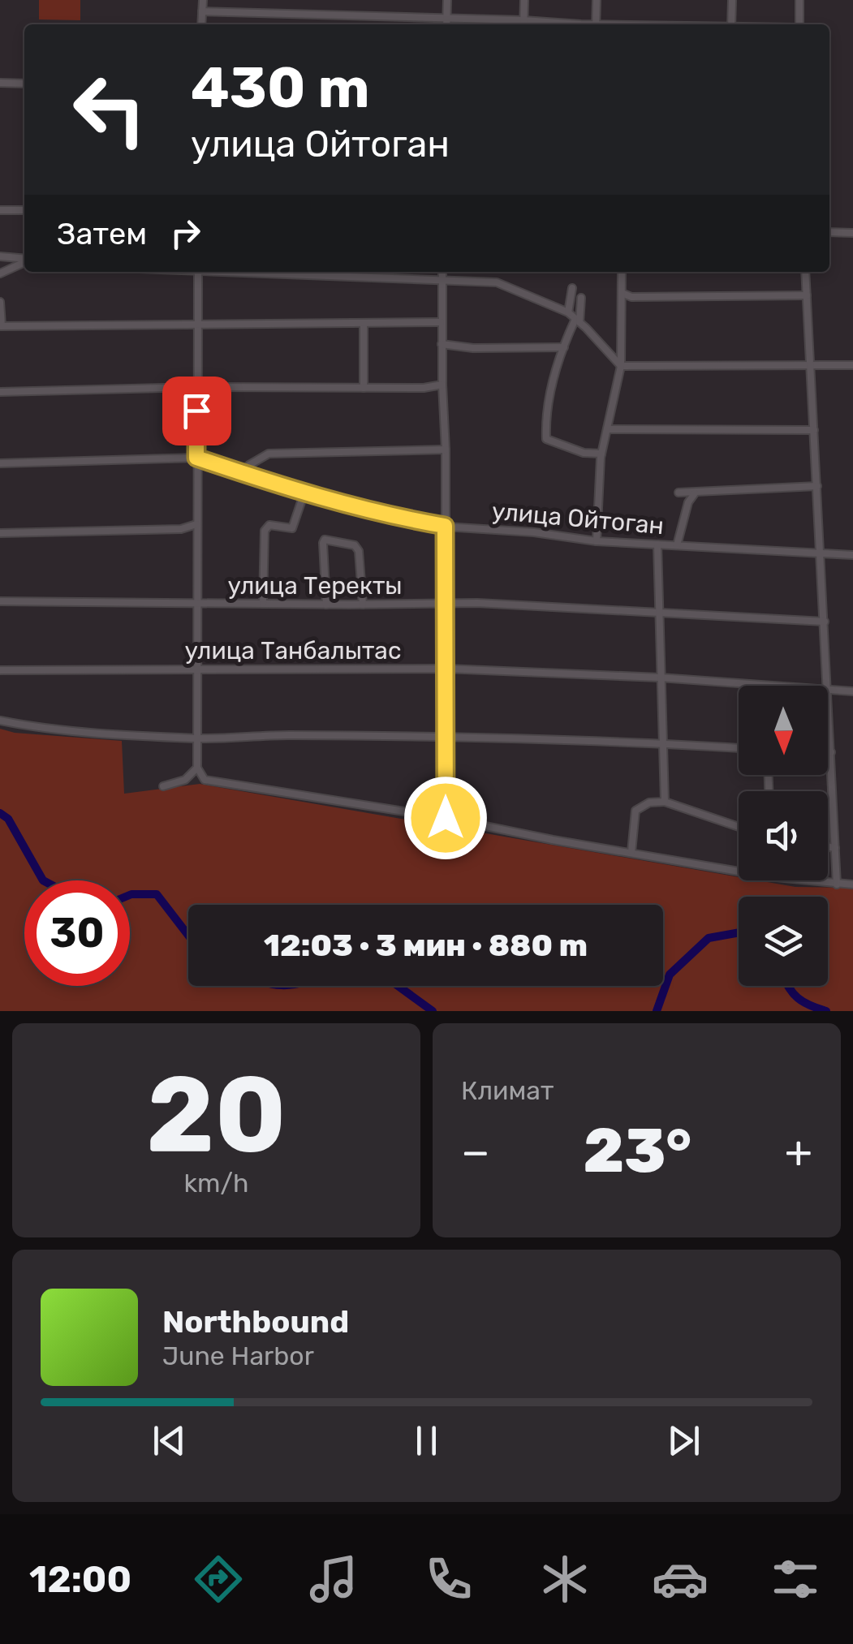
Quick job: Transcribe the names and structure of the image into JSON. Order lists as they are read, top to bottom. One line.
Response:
{"streets":{"street":["улица Ойтоган","улица Теректы","улица Танбалытас"]},"north":"bottom","page":{"turn":["430 m","улица Ойтоган"],"then":"Затем","limit":"30","trip":"12:03 · 3 мин · 880 m","tile":[["20","km/h"],"Климат"],"heat":["−","23°","+"],"song":["Northbound","June Harbor"],"tabs":"12:00"}}
